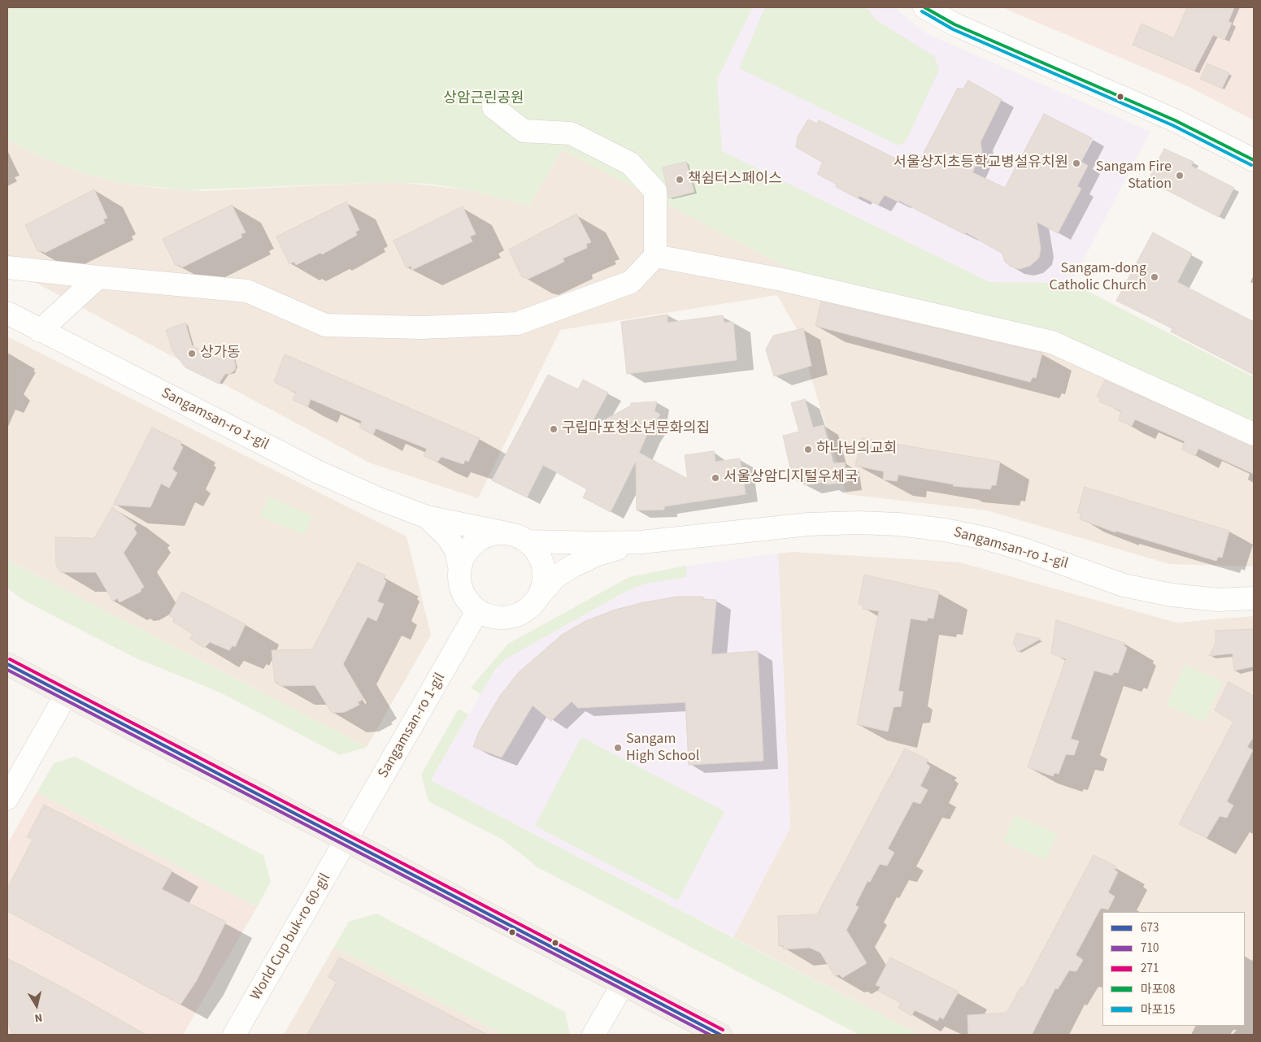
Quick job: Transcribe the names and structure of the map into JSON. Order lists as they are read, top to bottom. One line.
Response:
{"streets":{"street":["Sangamsan-ro 1-gil","World Cup buk-ro 60-gil"]},"crossings":[["Sangamsan-ro 1-gil","World Cup buk-ro 60-gil"]],"parks":["상암근린공원"],"places":["서울상지초등학교병설유치원","Sangam Fire Station","책쉼터스페이스","Sangam-dong Catholic Church","상가동","구립마포청소년문화의집","하나님의교회","서울상암디지털우체국","Sangam High School"],"lines":["transit line 마포08","transit line 마포15","transit line 271","transit line 673","transit line 710"],"legend":["673","710","271","마포08","마포15"],"north":"bottom"}
